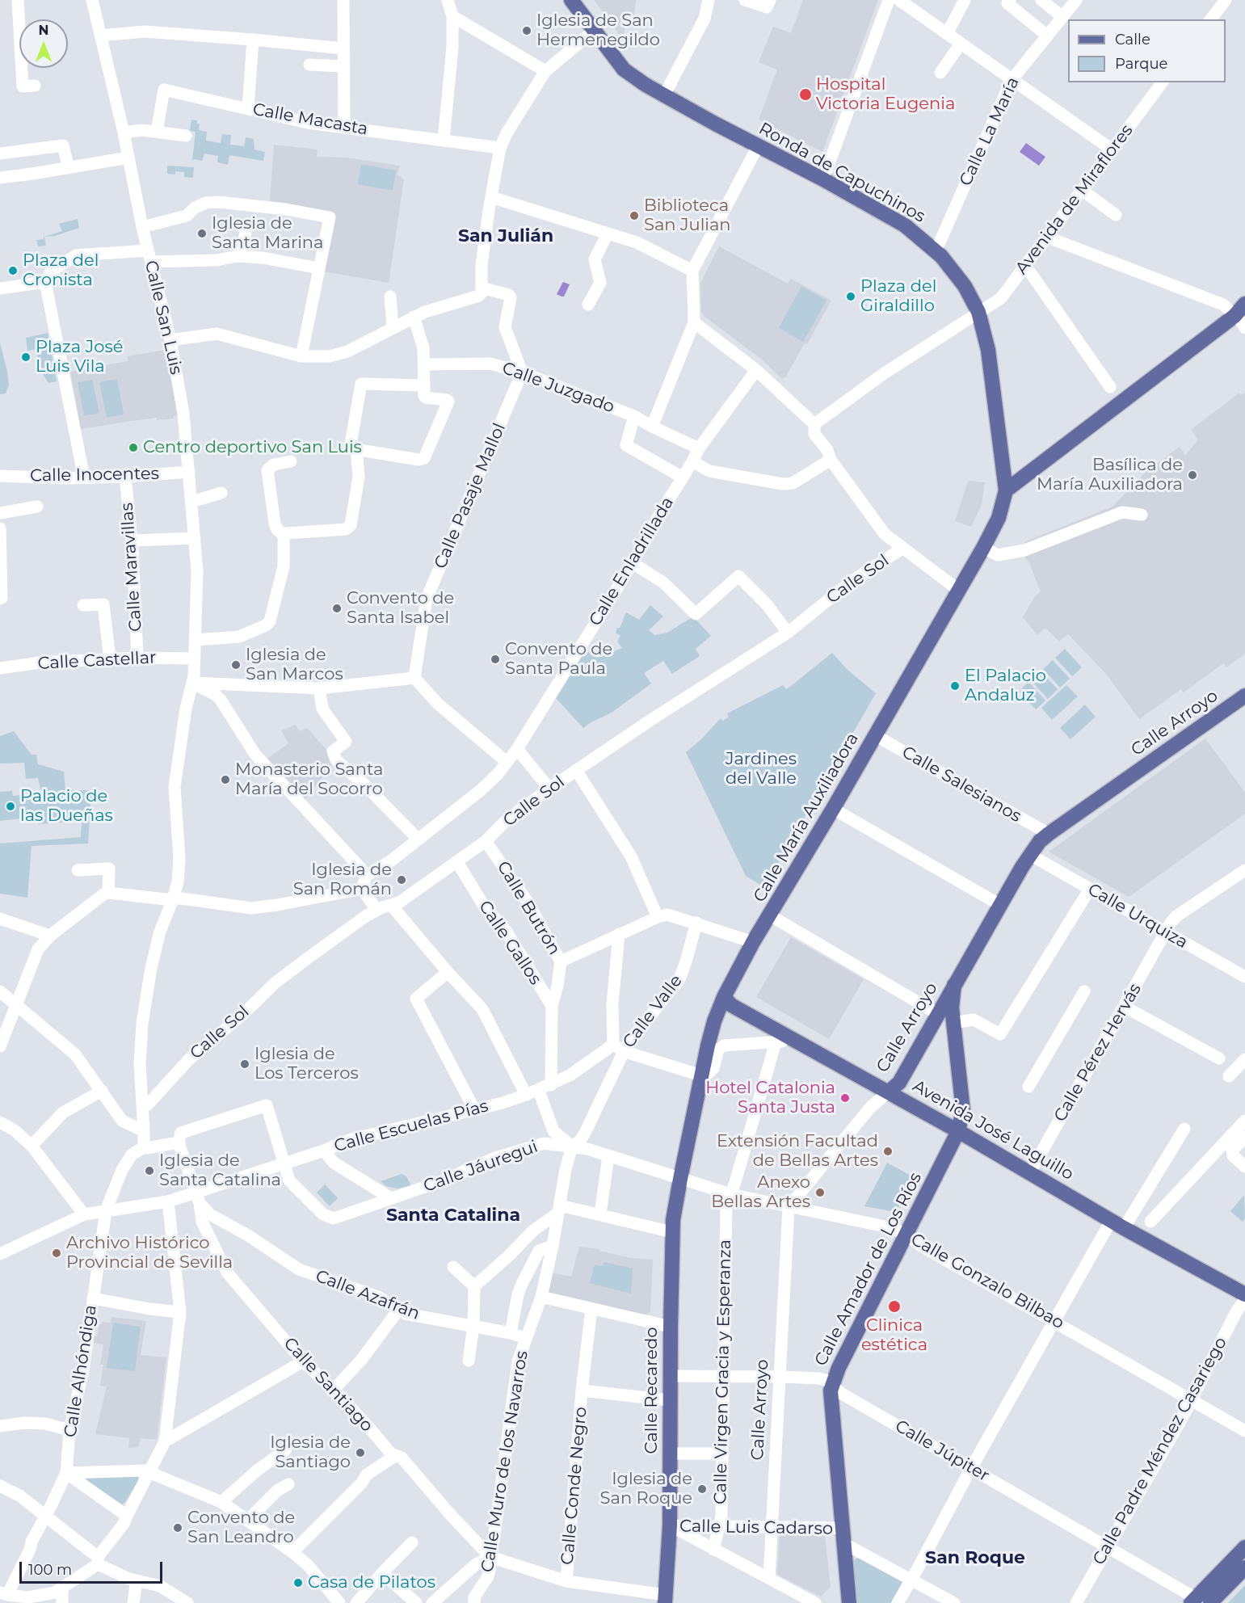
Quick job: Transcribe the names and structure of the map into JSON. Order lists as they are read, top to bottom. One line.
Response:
{"streets":{"main road":["Ronda de Capuchinos","Calle Arroyo","Calle María Auxiliadora","Avenida José Laguillo","Calle Amador de Los Ríos","Calle Recaredo"],"street":["Calle Macasta","Calle La María","Avenida de Miraflores","Calle San Luis","Calle Juzgado","Calle Inocentes","Calle Pasaje Mallol","Calle Enladrillada","Calle Maravillas","Calle Sol","Calle Castellar","Calle Salesianos","Calle Butrón","Calle Urquiza","Calle Gallos","Calle Valle","Calle Pérez Hervás","Calle Escuelas Pías","Calle Jáuregui","Calle Gonzalo Bilbao","Calle Azafrán","Calle Alhóndiga","Calle Virgen Gracia y Esperanza","Calle Santiago","Calle Júpiter","Calle Padre Méndez Casariego","Calle Muro de los Navarros","Calle Conde Negro","Calle Luis Cadarso"]},"crossings":[["Calle La María","Ronda de Capuchinos"],["Ronda de Capuchinos","Avenida de Miraflores"],["Ronda de Capuchinos","Calle María Auxiliadora"],["Calle San Luis","Calle Inocentes"],["Calle San Luis","Calle Sol"],["Calle San Luis","Calle Castellar"],["Calle San Luis","Calle Alhóndiga"],["Calle Juzgado","Calle Pasaje Mallol"],["Calle Juzgado","Calle Enladrillada"],["Calle Inocentes","Calle Maravillas"],["Calle Maravillas","Calle Castellar"],["Calle Sol","Calle Butrón"],["Calle Sol","Calle Gallos"],["Calle Arroyo","Calle Salesianos"],["Calle Arroyo","Calle Urquiza"],["Calle Arroyo","Avenida José Laguillo"],["Calle Arroyo","Calle Amador de Los Ríos"],["Calle Arroyo","Calle Gonzalo Bilbao"],["Calle Arroyo","Calle Júpiter"],["Calle Arroyo","Calle Luis Cadarso"],["Calle Salesianos","Calle María Auxiliadora"],["Calle María Auxiliadora","Avenida José Laguillo"],["Calle María Auxiliadora","Calle Gonzalo Bilbao"],["Calle María Auxiliadora","Calle Recaredo"],["Calle Butrón","Calle Gallos"],["Calle Urquiza","Calle Pérez Hervás"],["Calle Valle","Calle Escuelas Pías"],["Calle Valle","Calle Jáuregui"],["Calle Valle","Calle Muro de los Navarros"],["Calle Pérez Hervás","Avenida José Laguillo"],["Calle Escuelas Pías","Calle Jáuregui"],["Calle Escuelas Pías","Calle Azafrán"],["Calle Escuelas Pías","Calle Alhóndiga"],["Calle Escuelas Pías","Calle Santiago"],["Avenida José Laguillo","Calle Amador de Los Ríos"],["Calle Jáuregui","Calle Gonzalo Bilbao"],["Calle Jáuregui","Calle Muro de los Navarros"],["Calle Amador de Los Ríos","Calle Gonzalo Bilbao"],["Calle Amador de Los Ríos","Calle Júpiter"],["Calle Amador de Los Ríos","Calle Luis Cadarso"],["Calle Gonzalo Bilbao","Calle Virgen Gracia y Esperanza"],["Calle Gonzalo Bilbao","Calle Recaredo"],["Calle Gonzalo Bilbao","Calle Padre Méndez Casariego"],["Calle Azafrán","Calle Santiago"],["Calle Azafrán","Calle Muro de los Navarros"],["Calle Virgen Gracia y Esperanza","Calle Júpiter"],["Calle Virgen Gracia y Esperanza","Calle Luis Cadarso"],["Calle Santiago","Calle Muro de los Navarros"],["Calle Recaredo","Calle Júpiter"],["Calle Recaredo","Calle Luis Cadarso"],["Calle Júpiter","Calle Padre Méndez Casariego"]],"districts":["San Julián","Santa Catalina","San Roque"],"parks":["Jardines del Valle"],"places":["Iglesia de San Hermenegildo","Hospital Victoria Eugenia","Biblioteca San Julian","Iglesia de Santa Marina","Plaza del Cronista","Plaza del Giraldillo","Plaza José Luis Vila","Centro deportivo San Luis","Basílica de María Auxiliadora","Convento de Santa Isabel","Convento de Santa Paula","Iglesia de San Marcos","El Palacio Andaluz","Monasterio Santa María del Socorro","Palacio de las Dueñas","Iglesia de San Román","Iglesia de Los Terceros","Hotel Catalonia Santa Justa","Extensión Facultad de Bellas Artes","Iglesia de Santa Catalina","Anexo Bellas Artes","Archivo Histórico Provincial de Sevilla","Clinica estética","Iglesia de Santiago","Iglesia de San Roque","Convento de San Leandro","Casa de Pilatos"],"legend":["Calle","Parque"],"scale_bar":"100 m","north":"top"}
